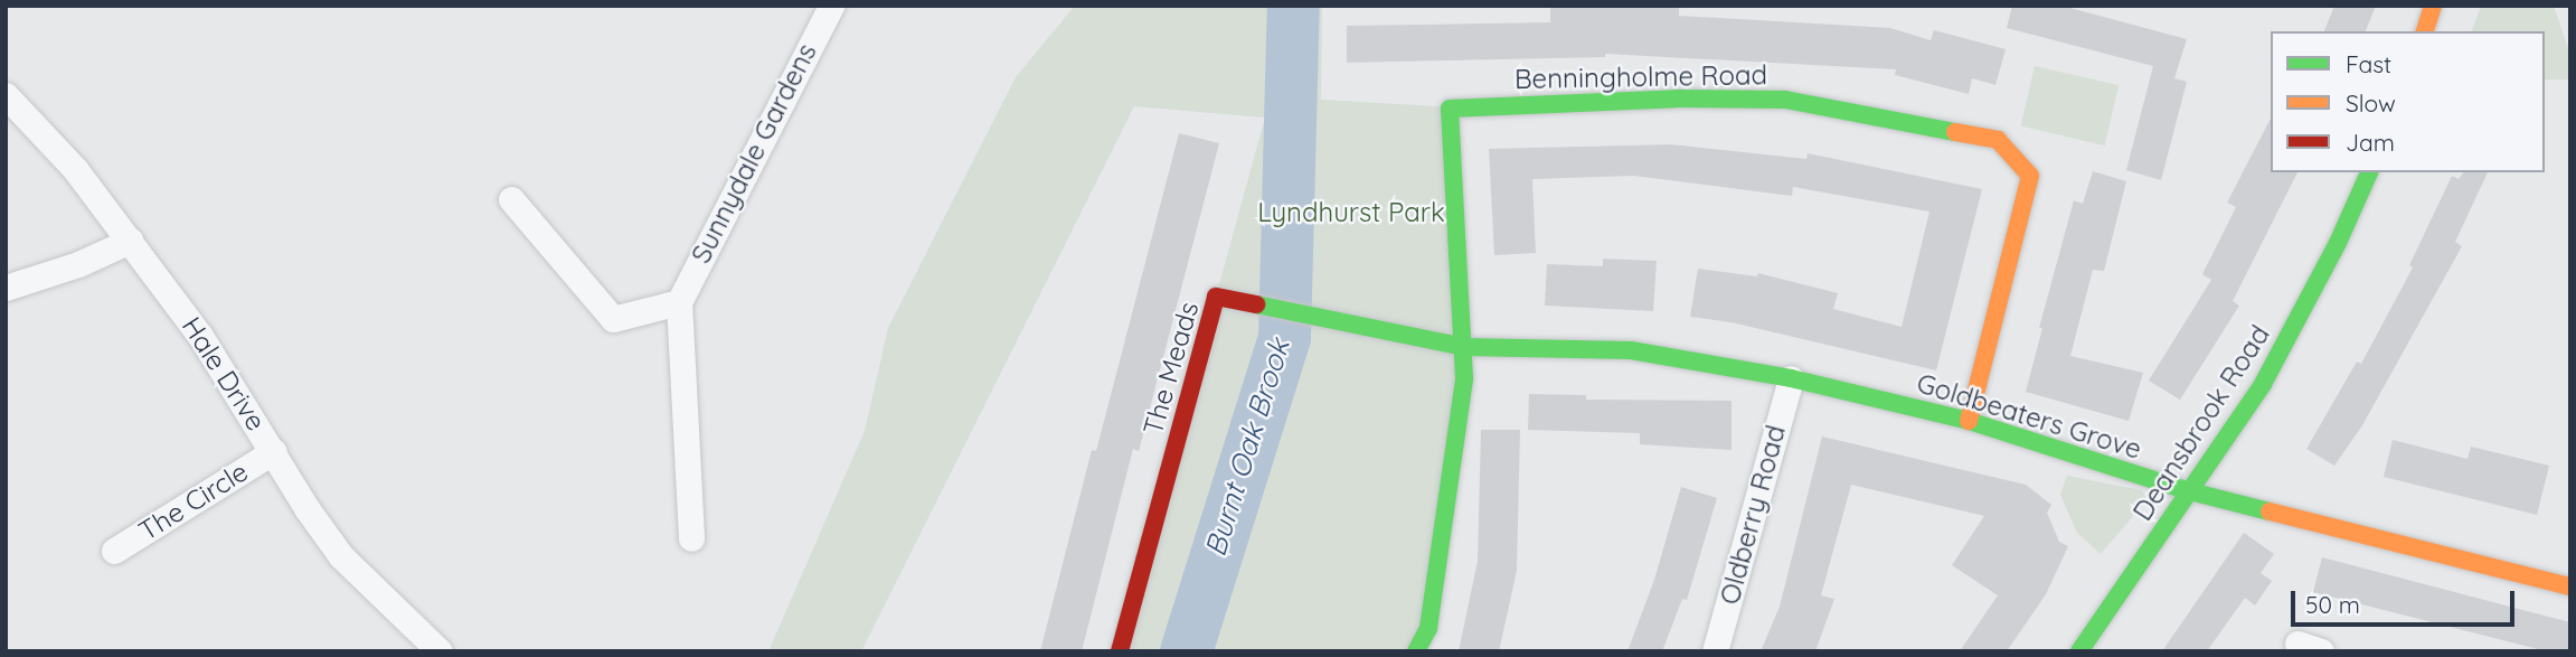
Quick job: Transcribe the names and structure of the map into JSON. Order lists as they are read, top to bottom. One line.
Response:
{"streets":{"street":["Benningholme Road","Sunnydale Gardens","The Meads","Hale Drive","Goldbeaters Grove","Deansbrook Road","The Circle","Oldberry Road"]},"crossings":[["Benningholme Road","The Meads"],["Benningholme Road","Goldbeaters Grove"],["The Meads","Goldbeaters Grove"],["Hale Drive","The Circle"],["Goldbeaters Grove","Deansbrook Road"],["Goldbeaters Grove","Oldberry Road"]],"water":["Burnt Oak Brook"],"parks":["Lyndhurst Park"],"legend":["Fast","Slow","Jam"],"scale_bar":"50 m"}
